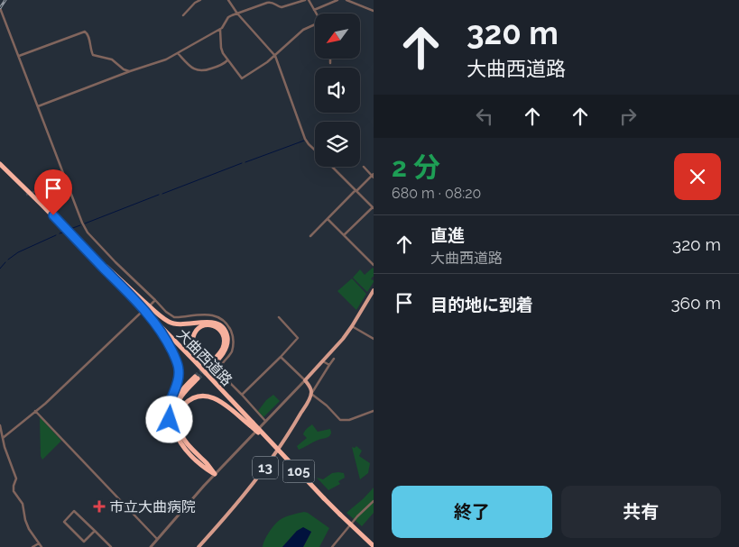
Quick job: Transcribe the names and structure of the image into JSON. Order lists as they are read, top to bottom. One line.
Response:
{"streets":{"highway":["大曲西道路","105"],"main road":["13"]},"crossings":[["大曲西道路","105"]],"places":{"health":["市立大曲病院"]},"north":"bottom left","page":{"turn":["320 m","大曲西道路"],"heading":["2 分","680 m · 08:20"],"list":[{"name":"直進","note":"大曲西道路","value":"320 m"},{"name":"目的地に到着","value":"360 m"}],"buttons":["終了","共有"]}}
